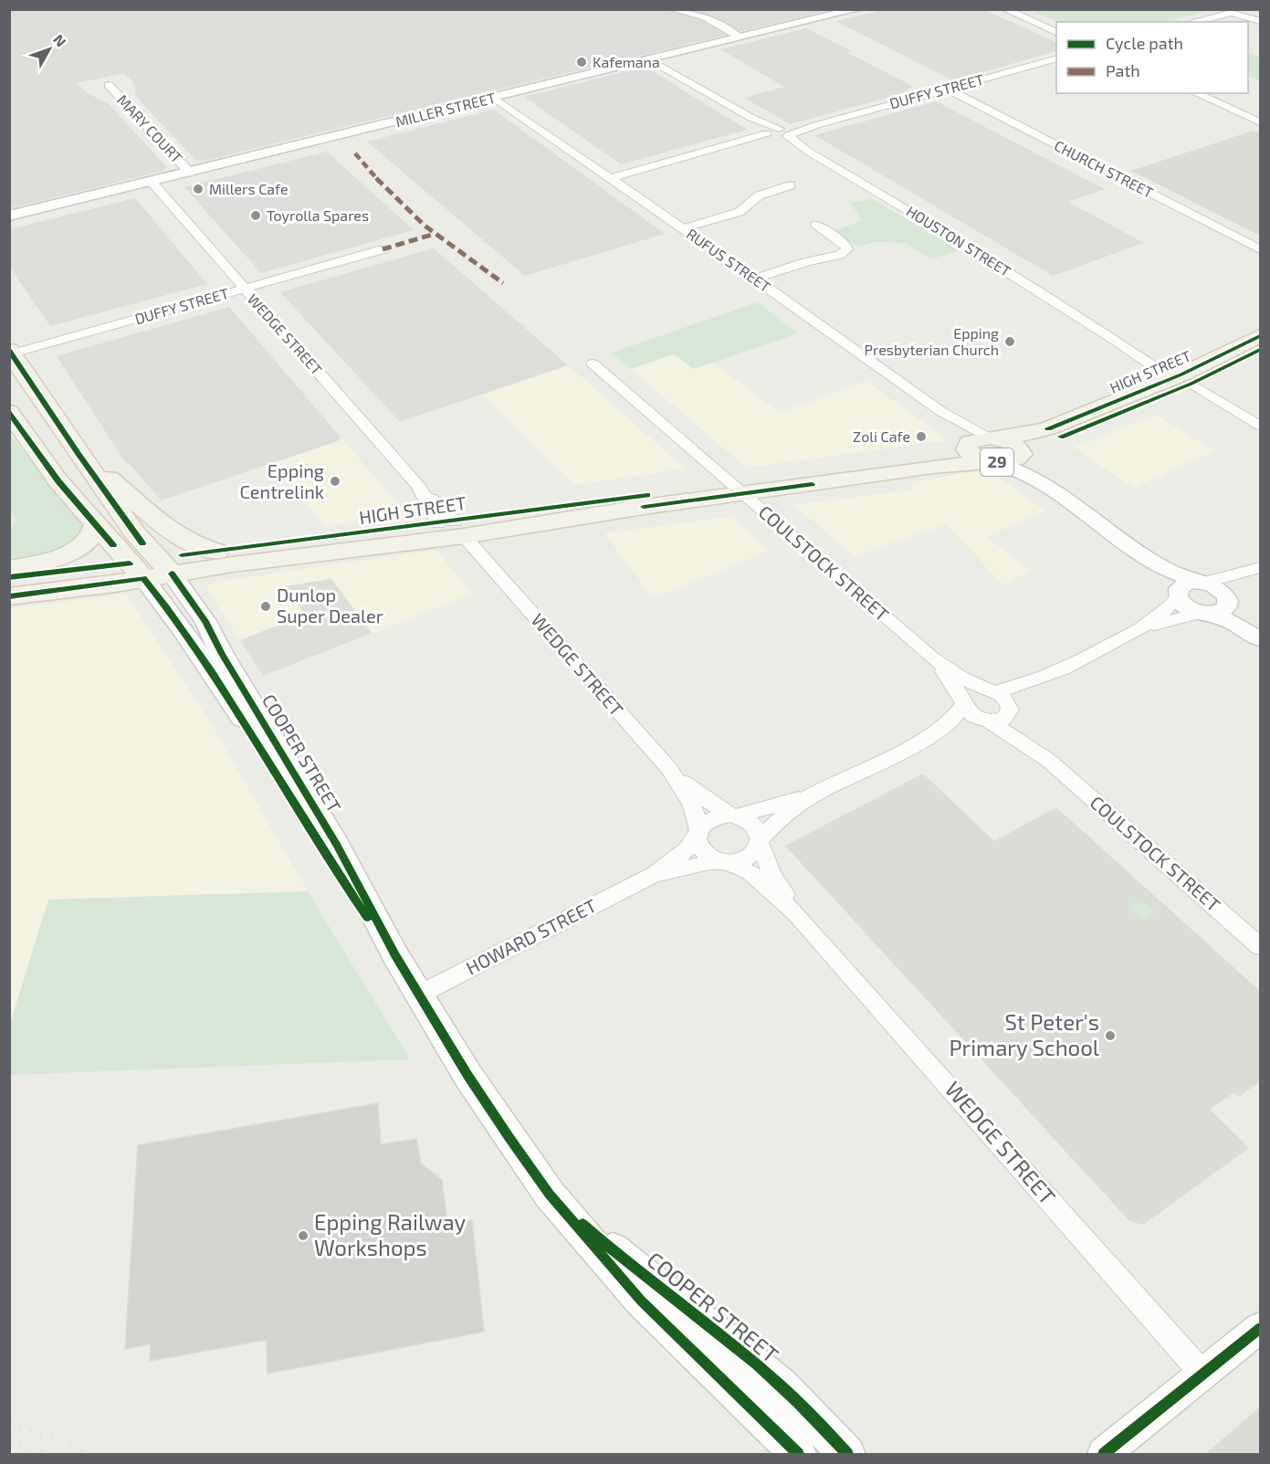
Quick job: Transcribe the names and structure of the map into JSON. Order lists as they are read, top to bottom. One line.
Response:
{"streets":{"main road":["HIGH STREET","29","COOPER STREET"],"street":["DUFFY STREET","MILLER STREET","MARY COURT","CHURCH STREET","HOUSTON STREET","RUFUS STREET","WEDGE STREET","COULSTOCK STREET","HOWARD STREET"]},"crossings":[["DUFFY STREET","CHURCH STREET"],["DUFFY STREET","HOUSTON STREET"],["DUFFY STREET","RUFUS STREET"],["DUFFY STREET","WEDGE STREET"],["DUFFY STREET","COOPER STREET"],["MILLER STREET","MARY COURT"],["MILLER STREET","HOUSTON STREET"],["MILLER STREET","RUFUS STREET"],["MILLER STREET","WEDGE STREET"],["HOUSTON STREET","HIGH STREET"],["RUFUS STREET","HIGH STREET"],["RUFUS STREET","29"],["WEDGE STREET","HIGH STREET"],["WEDGE STREET","HOWARD STREET"],["HIGH STREET","29"],["HIGH STREET","COULSTOCK STREET"],["HIGH STREET","COOPER STREET"],["COOPER STREET","HOWARD STREET"]],"places":["Kafemana","Millers Cafe","Toyrolla Spares","Epping Presbyterian Church","Zoli Cafe","Epping Centrelink","Dunlop Super Dealer","St Peter's Primary School","Epping Railway Workshops"],"legend":["Cycle path","Path"],"north":"top right"}
